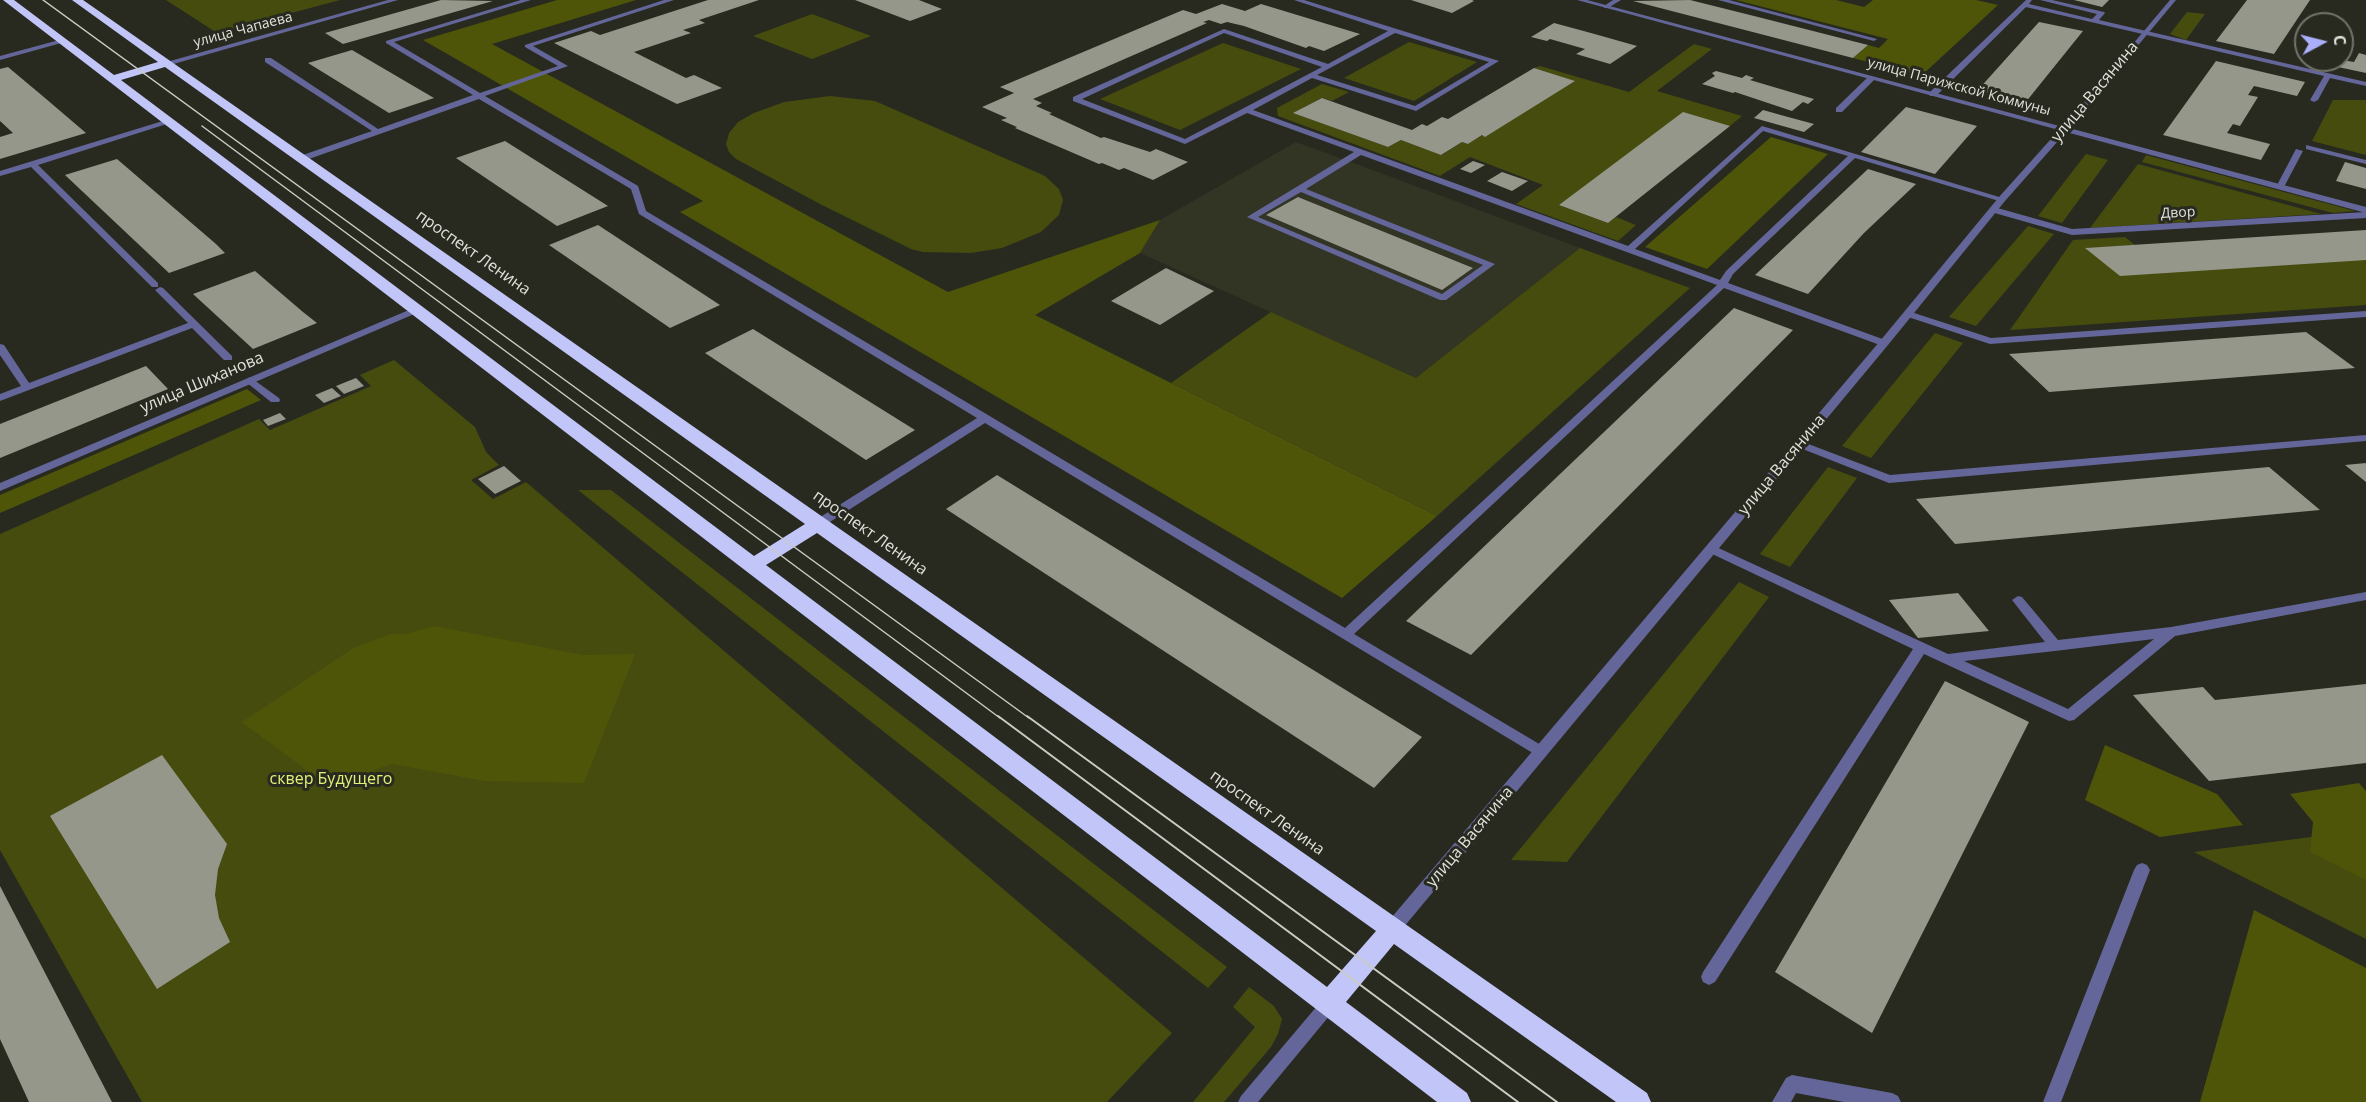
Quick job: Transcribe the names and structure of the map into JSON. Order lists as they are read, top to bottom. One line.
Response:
{"streets":{"highway":["проспект Ленина"],"street":["улица Чапаева","улица Парижской Коммуны","улица Васянина","Двор","улица Шиханова"]},"crossings":[["улица Чапаева","проспект Ленина"],["улица Парижской Коммуны","улица Васянина"],["улица Васянина","Двор"],["улица Васянина","проспект Ленина"]],"parks":["сквер Будущего"],"north":"right"}
